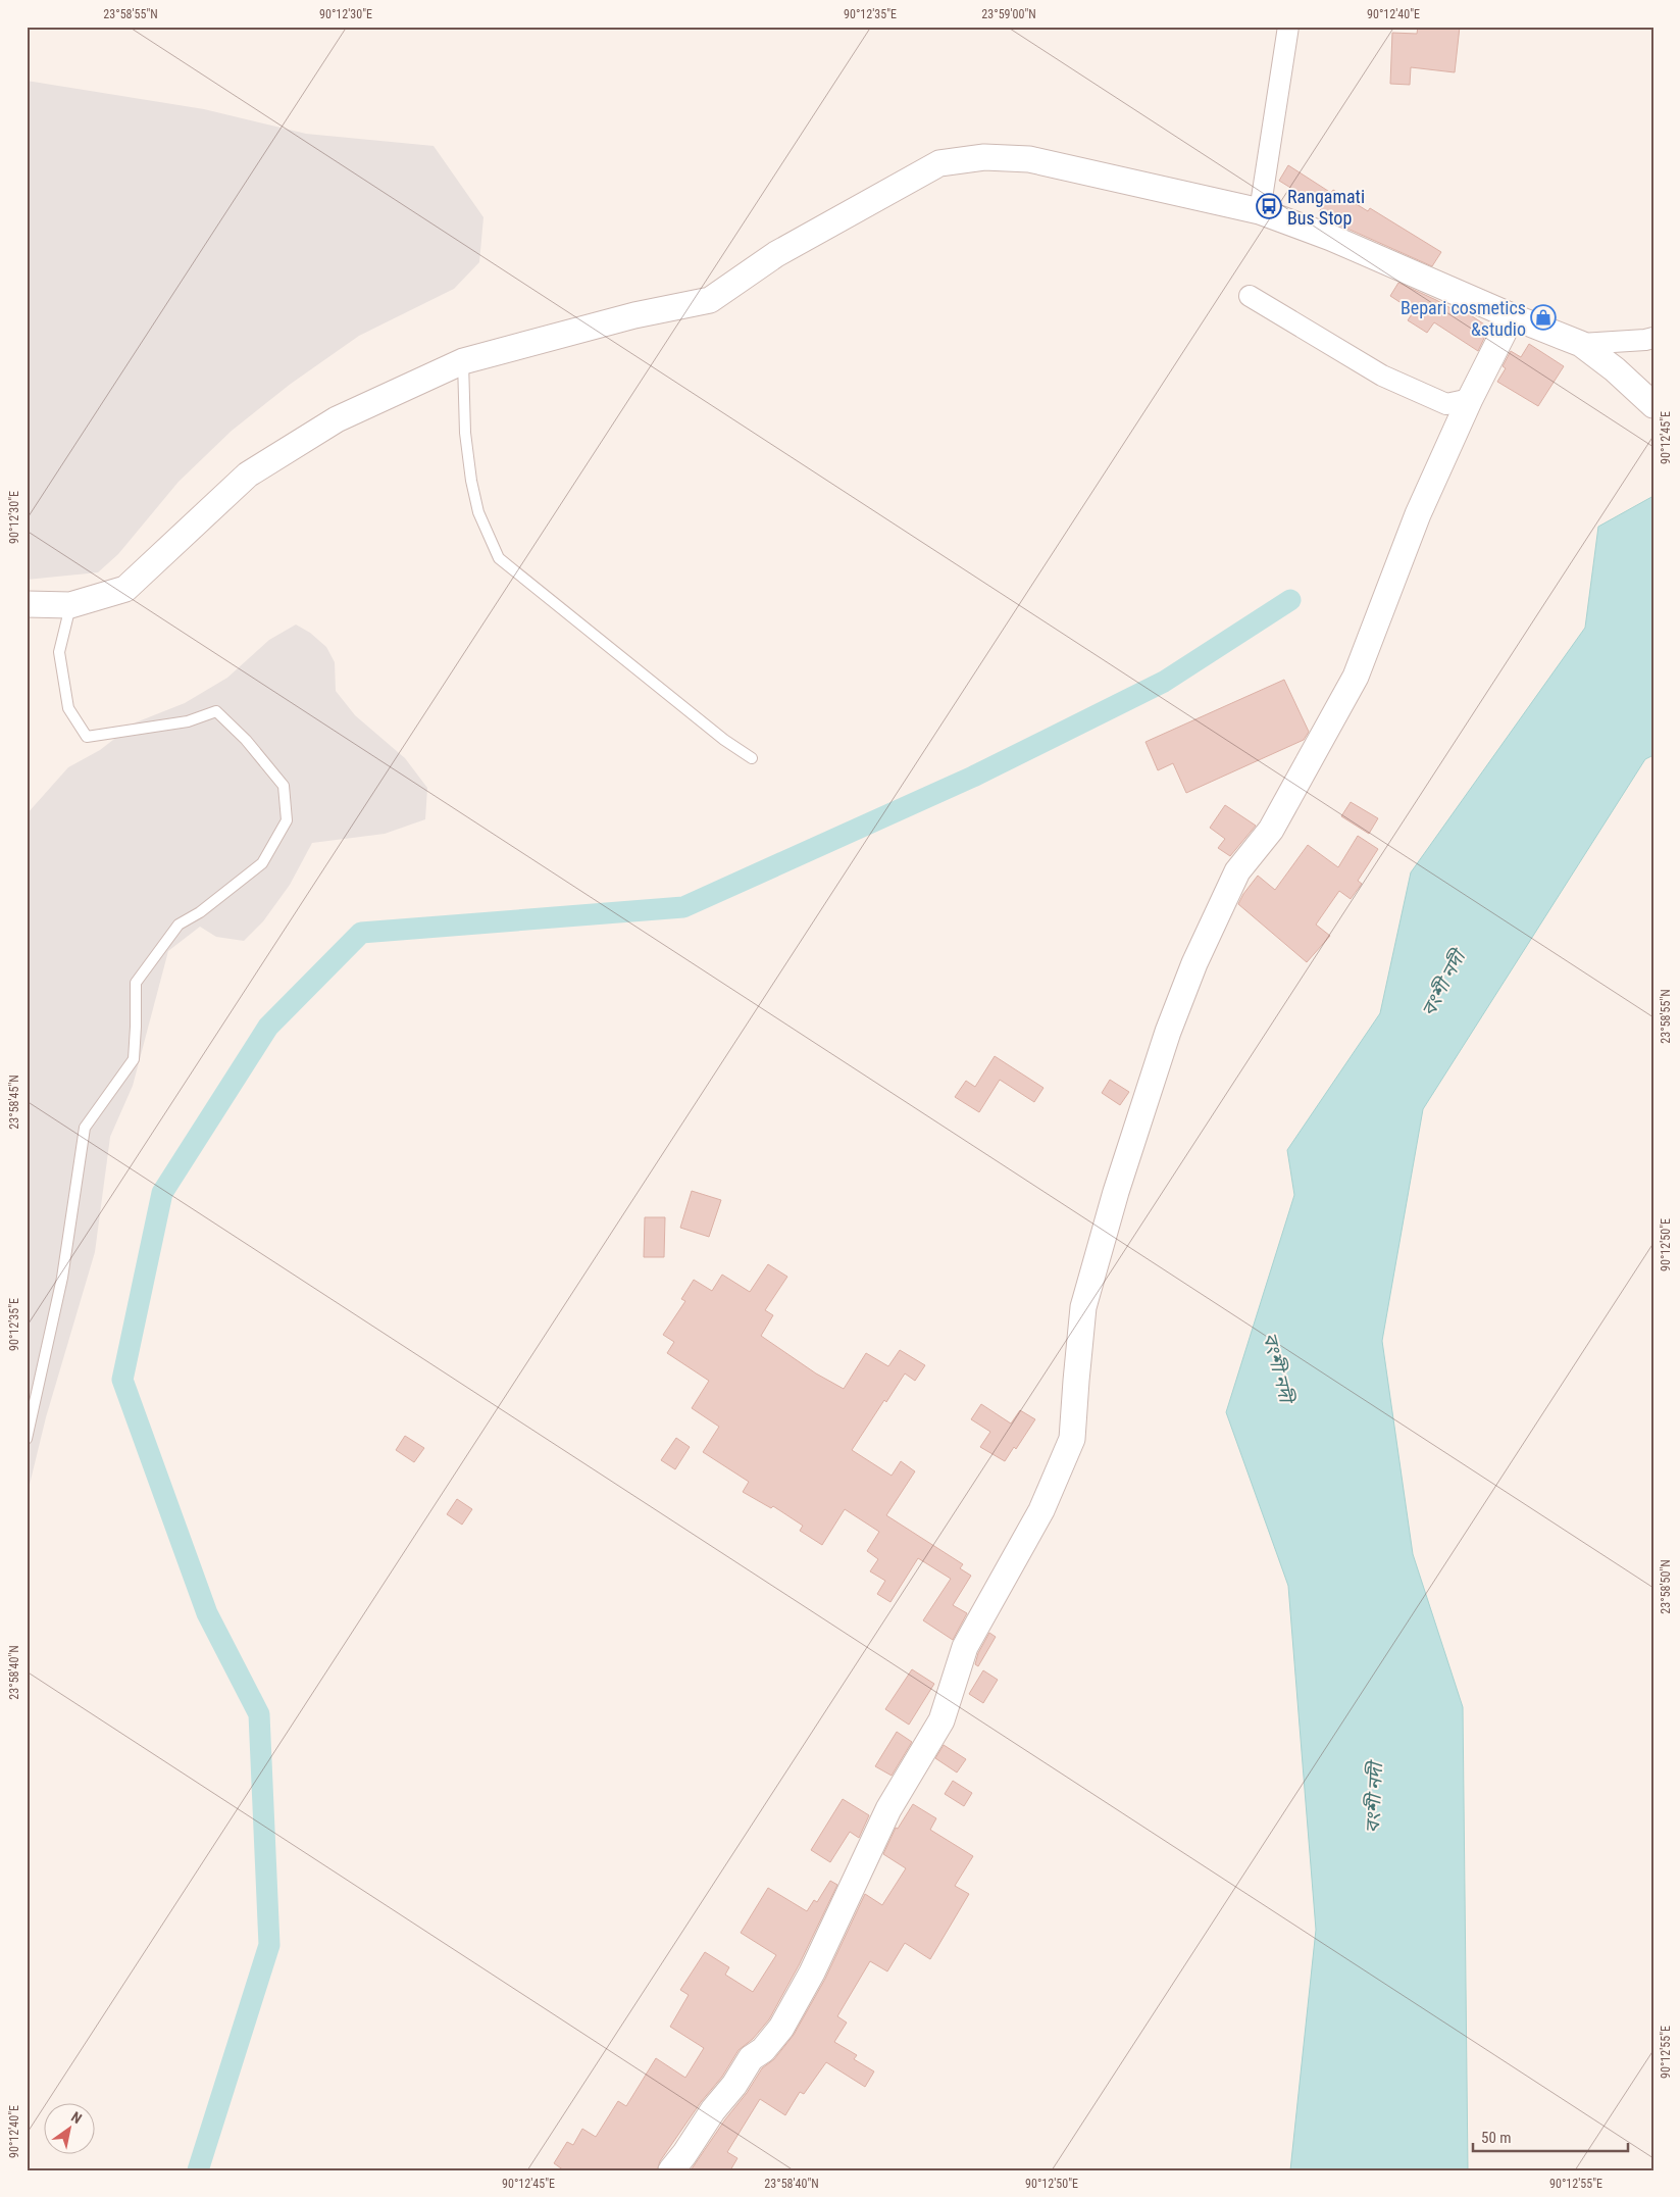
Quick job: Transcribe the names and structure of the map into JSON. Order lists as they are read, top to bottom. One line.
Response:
{"water":["বংশী নদী"],"places":{"bus stop":["Rangamati Bus Stop"],"shop":["Bepari cosmetics &studio"]},"scale_bar":"50 m","north":"top right","coordinates":["23°58'55\"N","90°12'30\"E","90°12'35\"E","23°59'00\"N","90°12'40\"E","90°12'45\"E","23°58'45\"N","90°12'50\"E","23°58'50\"N","23°58'40\"N","90°12'55\"E"]}
